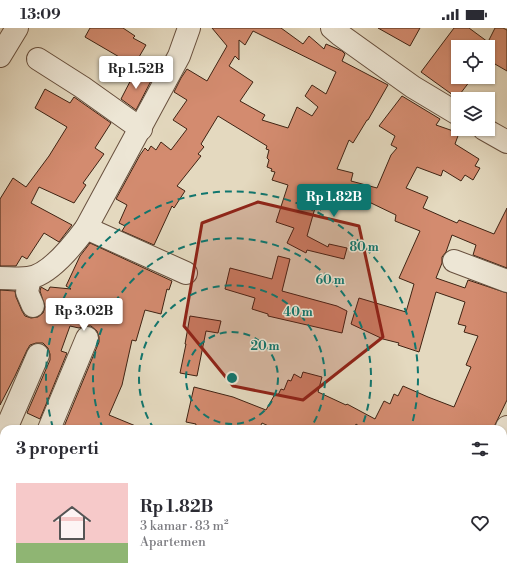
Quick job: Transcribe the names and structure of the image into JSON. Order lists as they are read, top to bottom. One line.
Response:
{"page":{"status":"13:09","price":["Rp 1.52B","Rp 1.82B","Rp 3.02B"],"heading":"3 properti","list":[{"name":"Rp 1.82B","note":"3 kamar · 83 m² · Apartemen"}]},"rings":["80 m","60 m","40 m","20 m"]}
